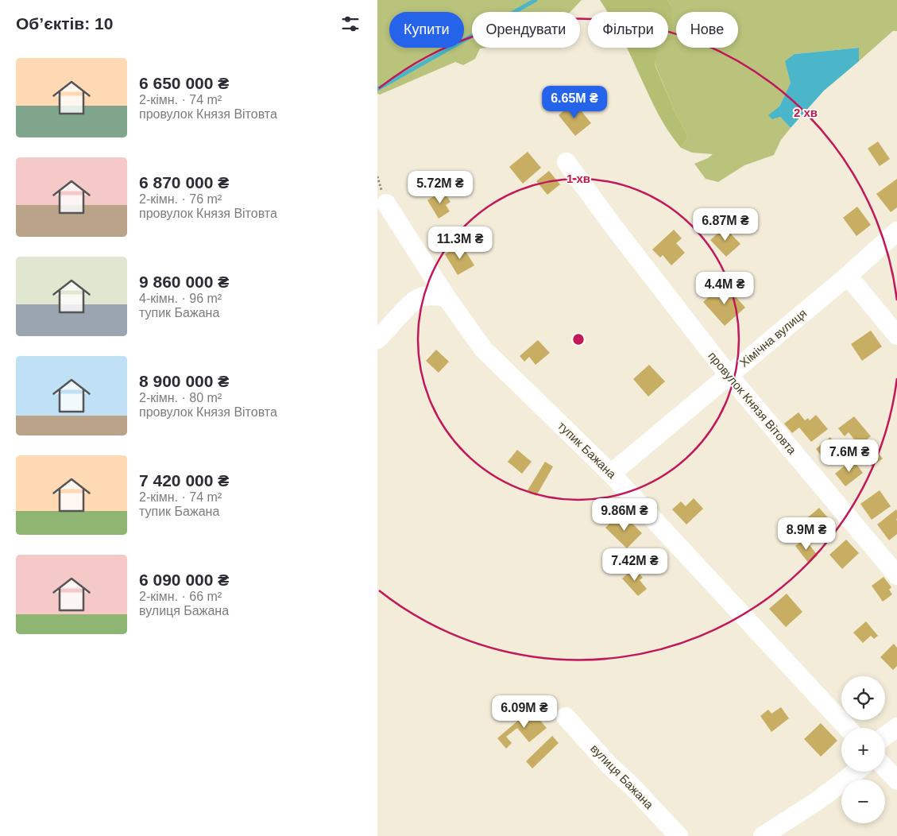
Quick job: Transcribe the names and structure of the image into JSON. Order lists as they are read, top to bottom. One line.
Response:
{"streets":{"street":["Хімічна вулиця","провулок Князя Вітовта","тупик Бажана","вулиця Бажана"]},"crossings":[["Хімічна вулиця","провулок Князя Вітовта"],["Хімічна вулиця","тупик Бажана"]],"page":{"heading":"Об’єктів: 10","chip":["Купити","Орендувати","Фільтри","Нове"],"list":[{"name":"6 650 000 ₴","note":"2-кімн. · 74 m² · провулок Князя Вітовта"},{"name":"6 870 000 ₴","note":"2-кімн. · 76 m² · провулок Князя Вітовта"},{"name":"9 860 000 ₴","note":"4-кімн. · 96 m² · тупик Бажана"},{"name":"8 900 000 ₴","note":"2-кімн. · 80 m² · провулок Князя Вітовта"},{"name":"7 420 000 ₴","note":"2-кімн. · 74 m² · тупик Бажана"},{"name":"6 090 000 ₴","note":"2-кімн. · 66 m² · вулиця Бажана"}],"price":["6.65M ₴","5.72M ₴","6.87M ₴","11.3M ₴","4.4M ₴","7.6M ₴","9.86M ₴","8.9M ₴","7.42M ₴","6.09M ₴"],"map_buttons":["+","−"]},"rings":["2 хв","1 хв"]}
